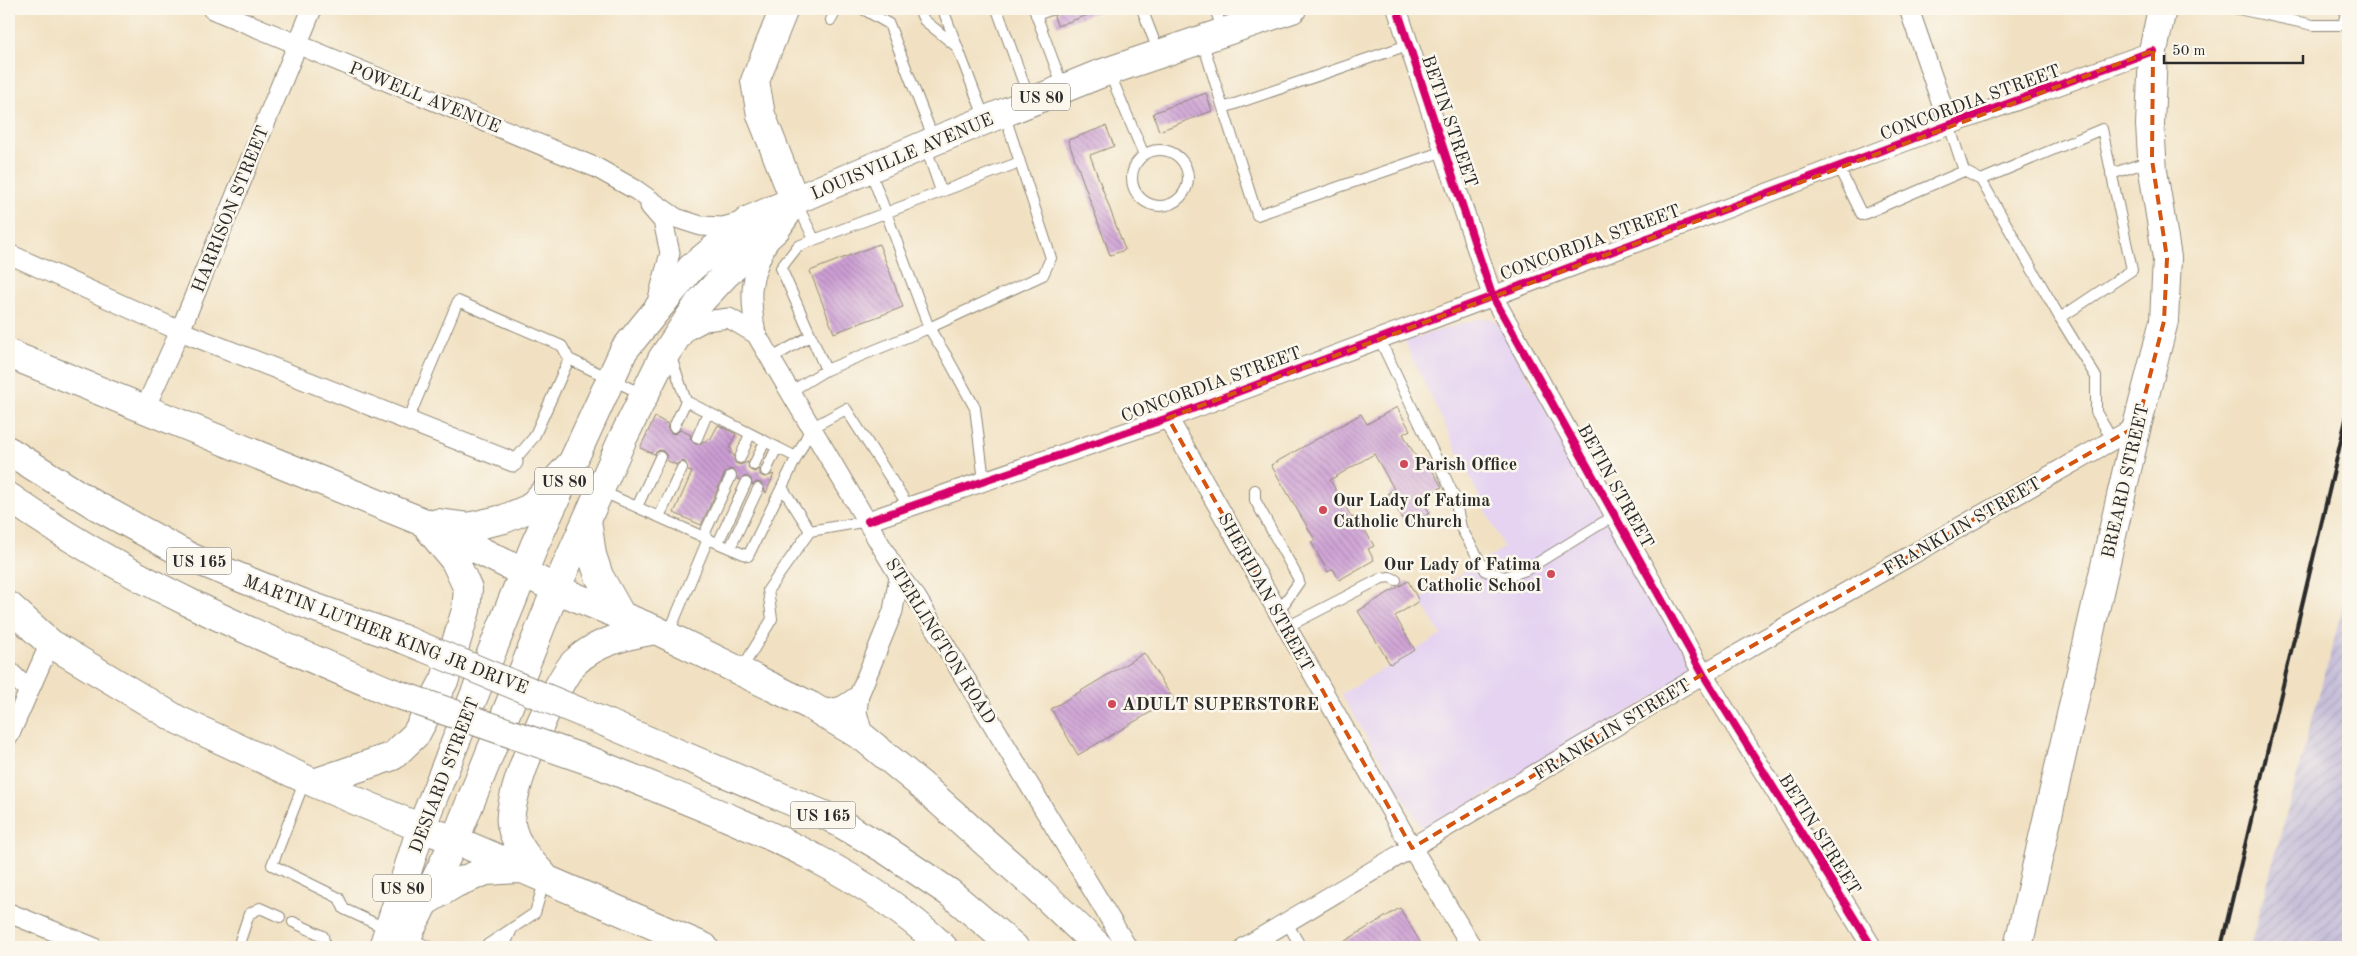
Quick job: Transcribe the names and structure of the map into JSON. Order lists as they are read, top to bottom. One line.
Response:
{"streets":{"main road":["US 80","LOUISVILLE AVENUE","BREARD STREET","US 165","MARTIN LUTHER KING JR DRIVE","DESIARD STREET"],"street":["POWELL AVENUE","CONCORDIA STREET","BETIN STREET","HARRISON STREET","FRANKLIN STREET","SHERIDAN STREET","STERLINGTON ROAD"]},"crossings":[["POWELL AVENUE","HARRISON STREET"],["POWELL AVENUE","DESIARD STREET"],["CONCORDIA STREET","BETIN STREET"],["CONCORDIA STREET","BREARD STREET"],["CONCORDIA STREET","SHERIDAN STREET"],["CONCORDIA STREET","STERLINGTON ROAD"],["BETIN STREET","FRANKLIN STREET"],["LOUISVILLE AVENUE","DESIARD STREET"],["BREARD STREET","FRANKLIN STREET"],["FRANKLIN STREET","SHERIDAN STREET"],["STERLINGTON ROAD","DESIARD STREET"]],"places":["Parish Office","Our Lady of Fatima Catholic Church","Our Lady of Fatima Catholic School","ADULT SUPERSTORE"],"scale_bar":"50 m"}
